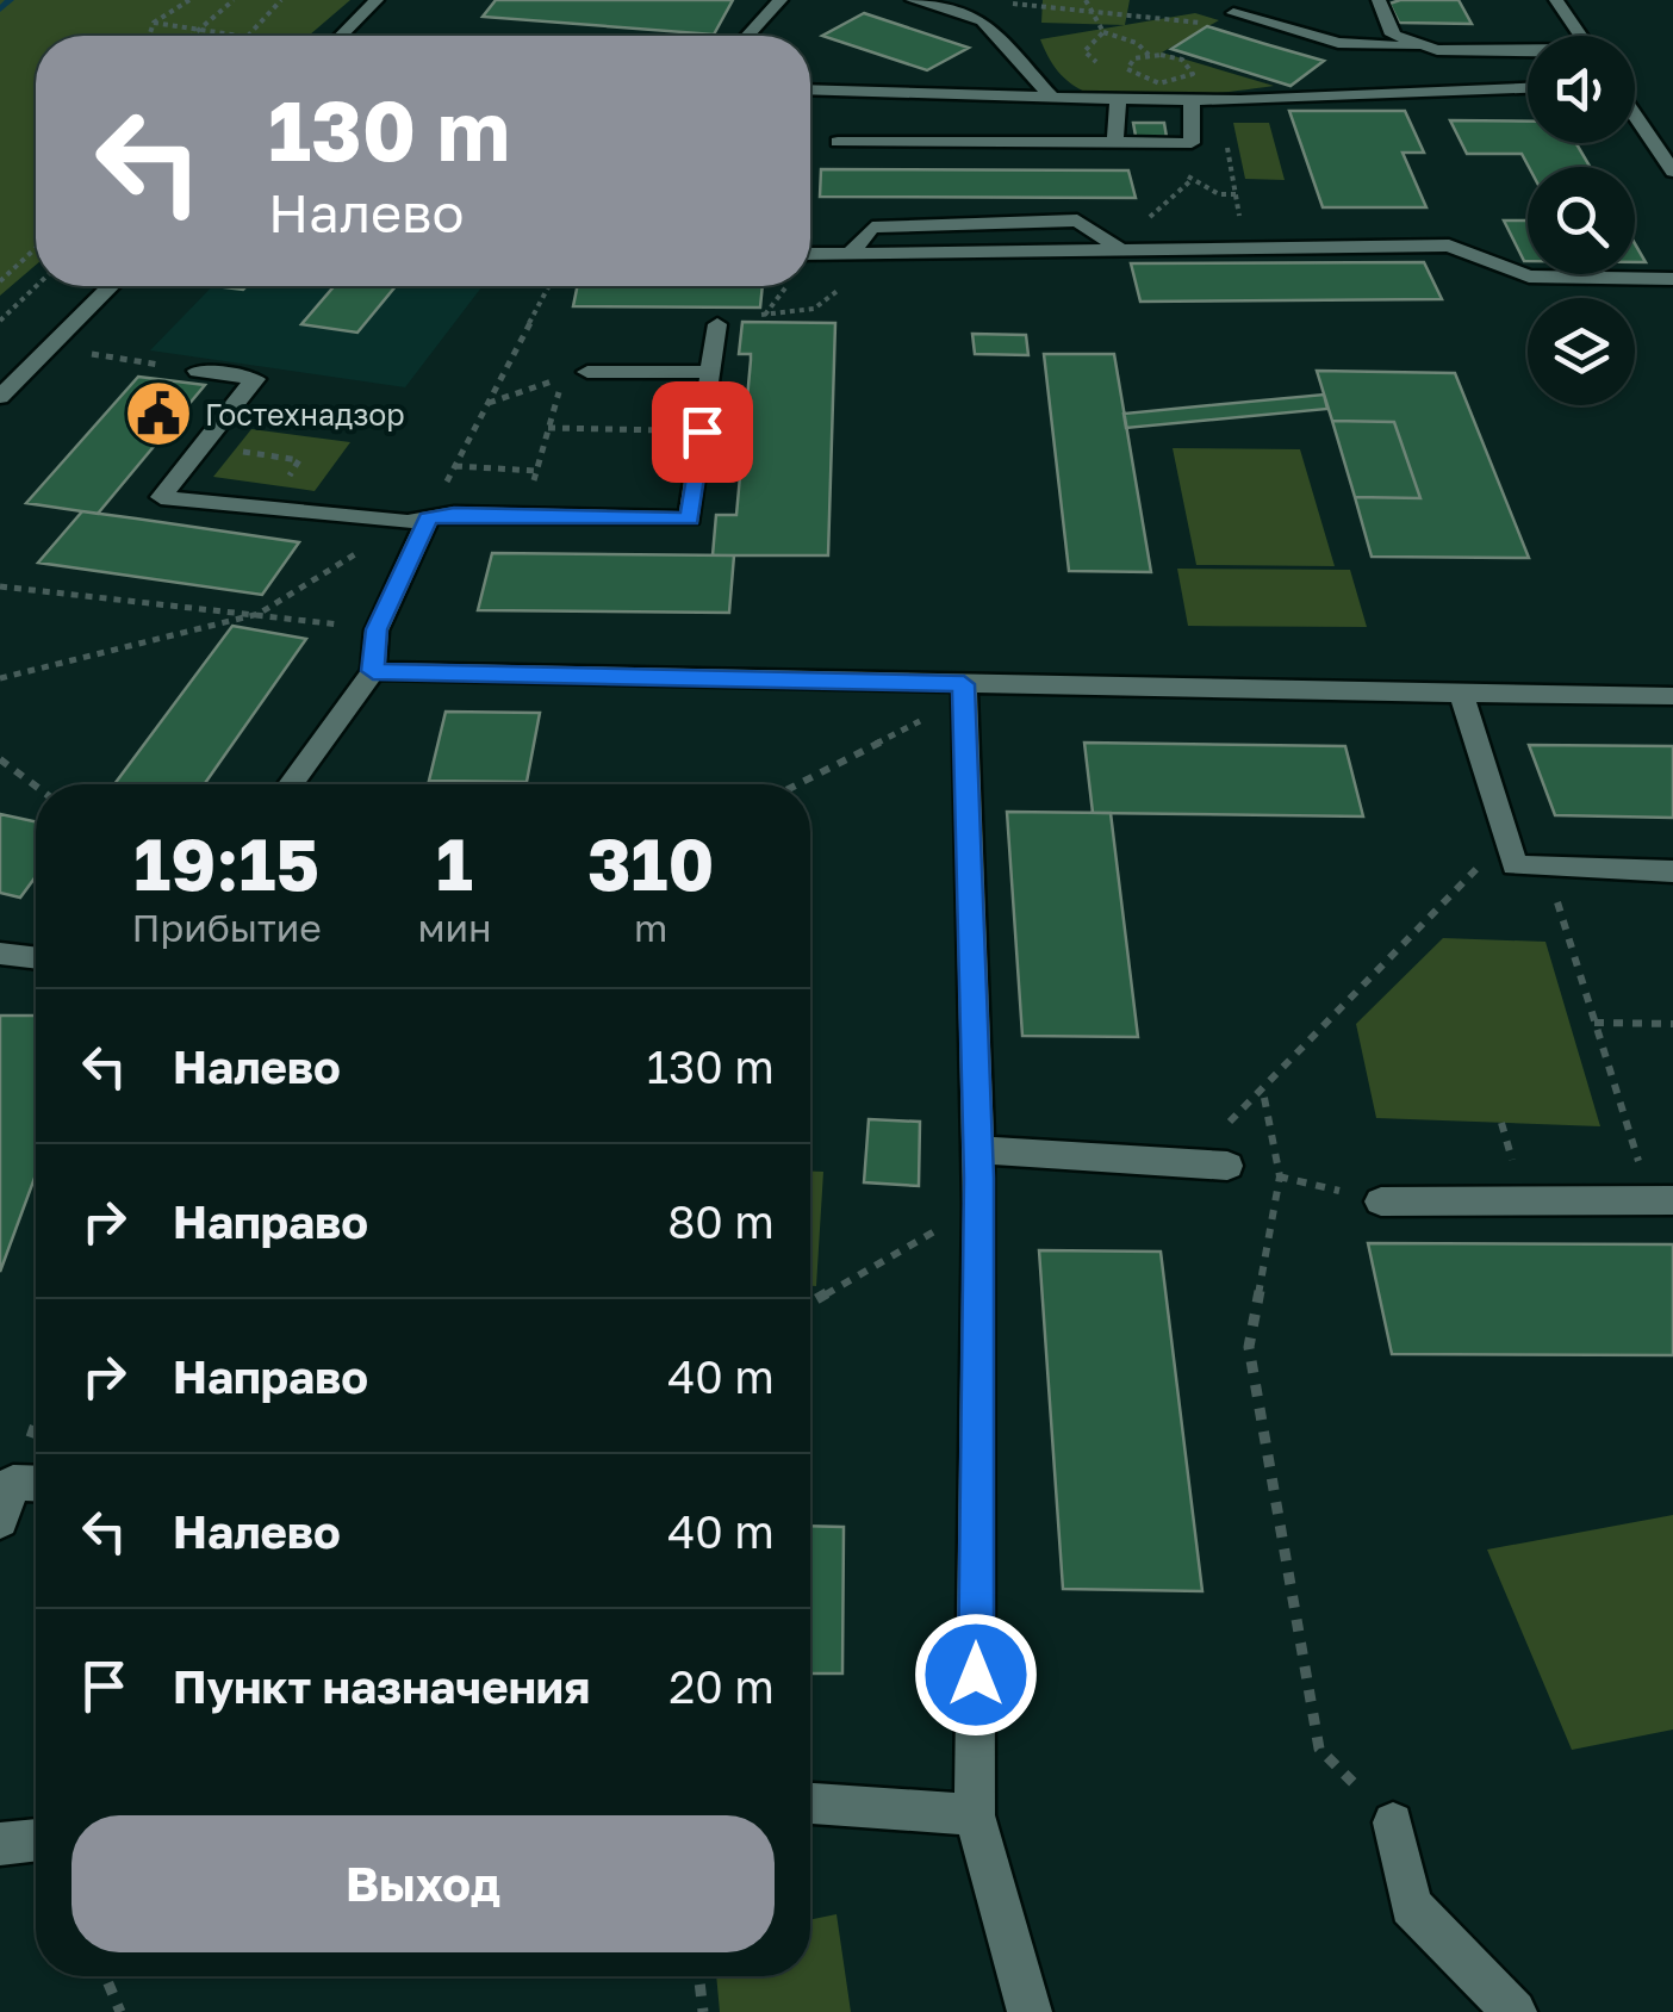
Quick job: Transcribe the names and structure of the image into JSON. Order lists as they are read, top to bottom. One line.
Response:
{"places":{"public building":["Гостехнадзор"]},"page":{"turn":["130 m","Налево"],"eta":["19:15","Прибытие","1","мин","310","m"],"list":[{"name":"Налево","value":"130 m"},{"name":"Направо","value":"80 m"},{"name":"Направо","value":"40 m"},{"name":"Налево","value":"40 m"},{"name":"Пункт назначения","value":"20 m"}],"buttons":"Выход"}}
